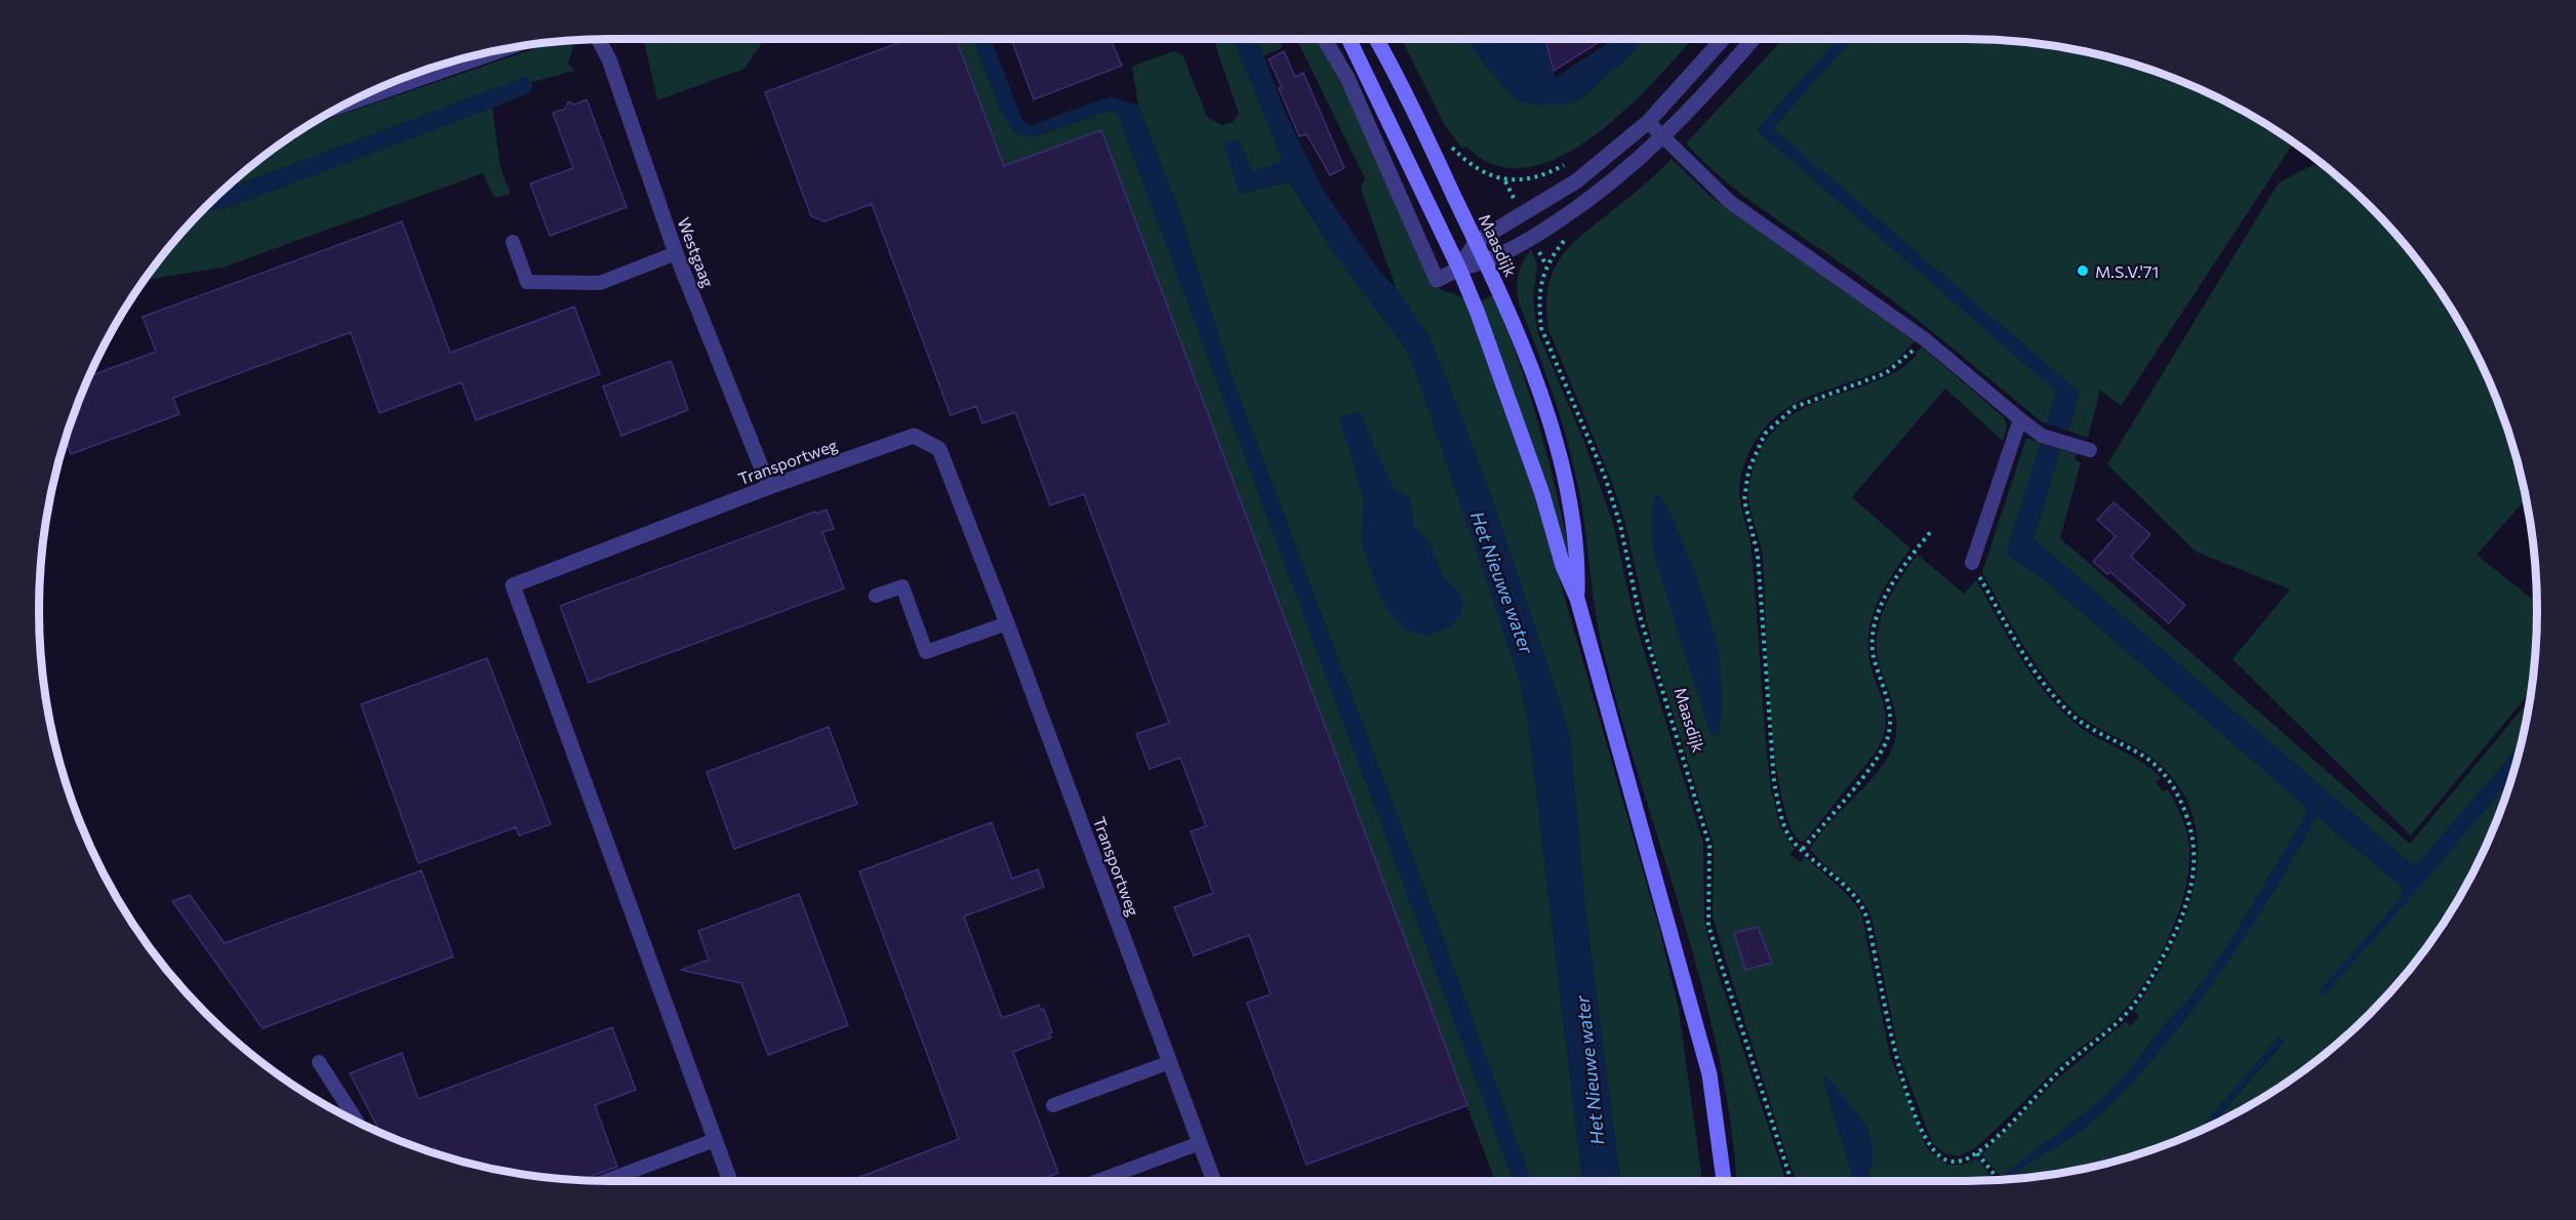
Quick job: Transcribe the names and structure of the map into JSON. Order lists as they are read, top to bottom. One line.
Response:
{"streets":{"main road":["Maasdijk"],"street":["Westgaag","Transportweg"]},"crossings":[["Westgaag","Transportweg"]],"water":["Het Nieuwe water"],"places":["M.S.V.'71"]}
